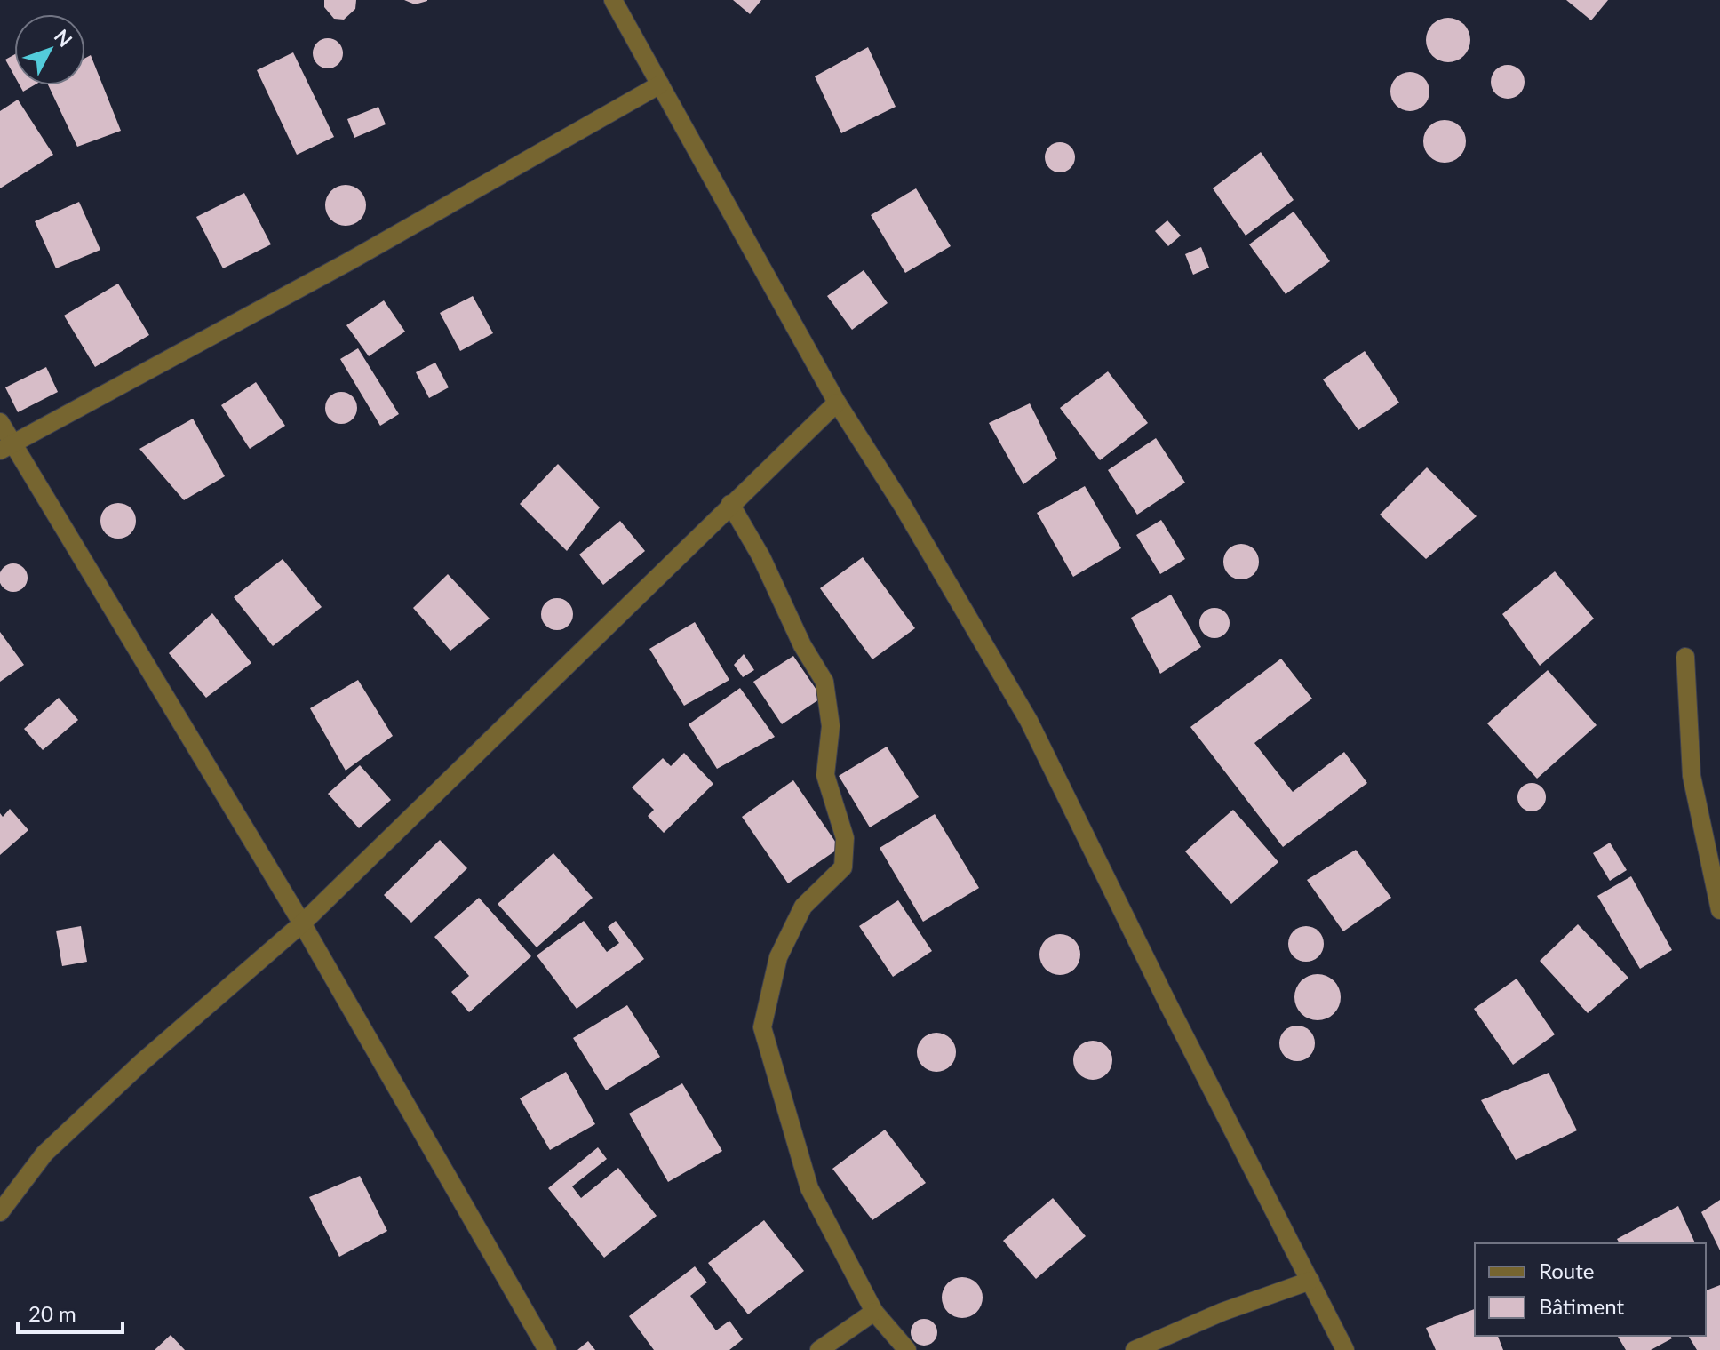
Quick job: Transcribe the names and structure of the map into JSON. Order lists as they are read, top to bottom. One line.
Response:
{"legend":["Route","Bâtiment"],"scale_bar":"20 m","north":"top right"}
